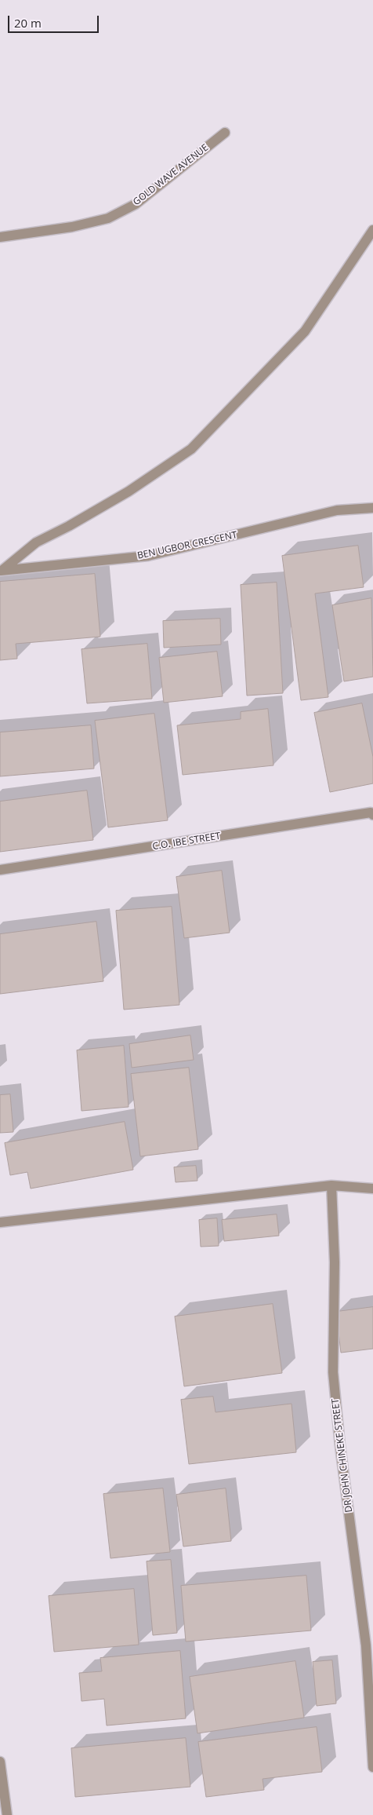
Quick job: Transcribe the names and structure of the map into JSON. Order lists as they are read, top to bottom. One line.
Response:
{"streets":{"street":["GOLD WAVE AVENUE","BEN UGBOR CRESCENT","C.O. IBE STREET","DR JOHN CHINEKE STREET"]},"scale_bar":"20 m"}
